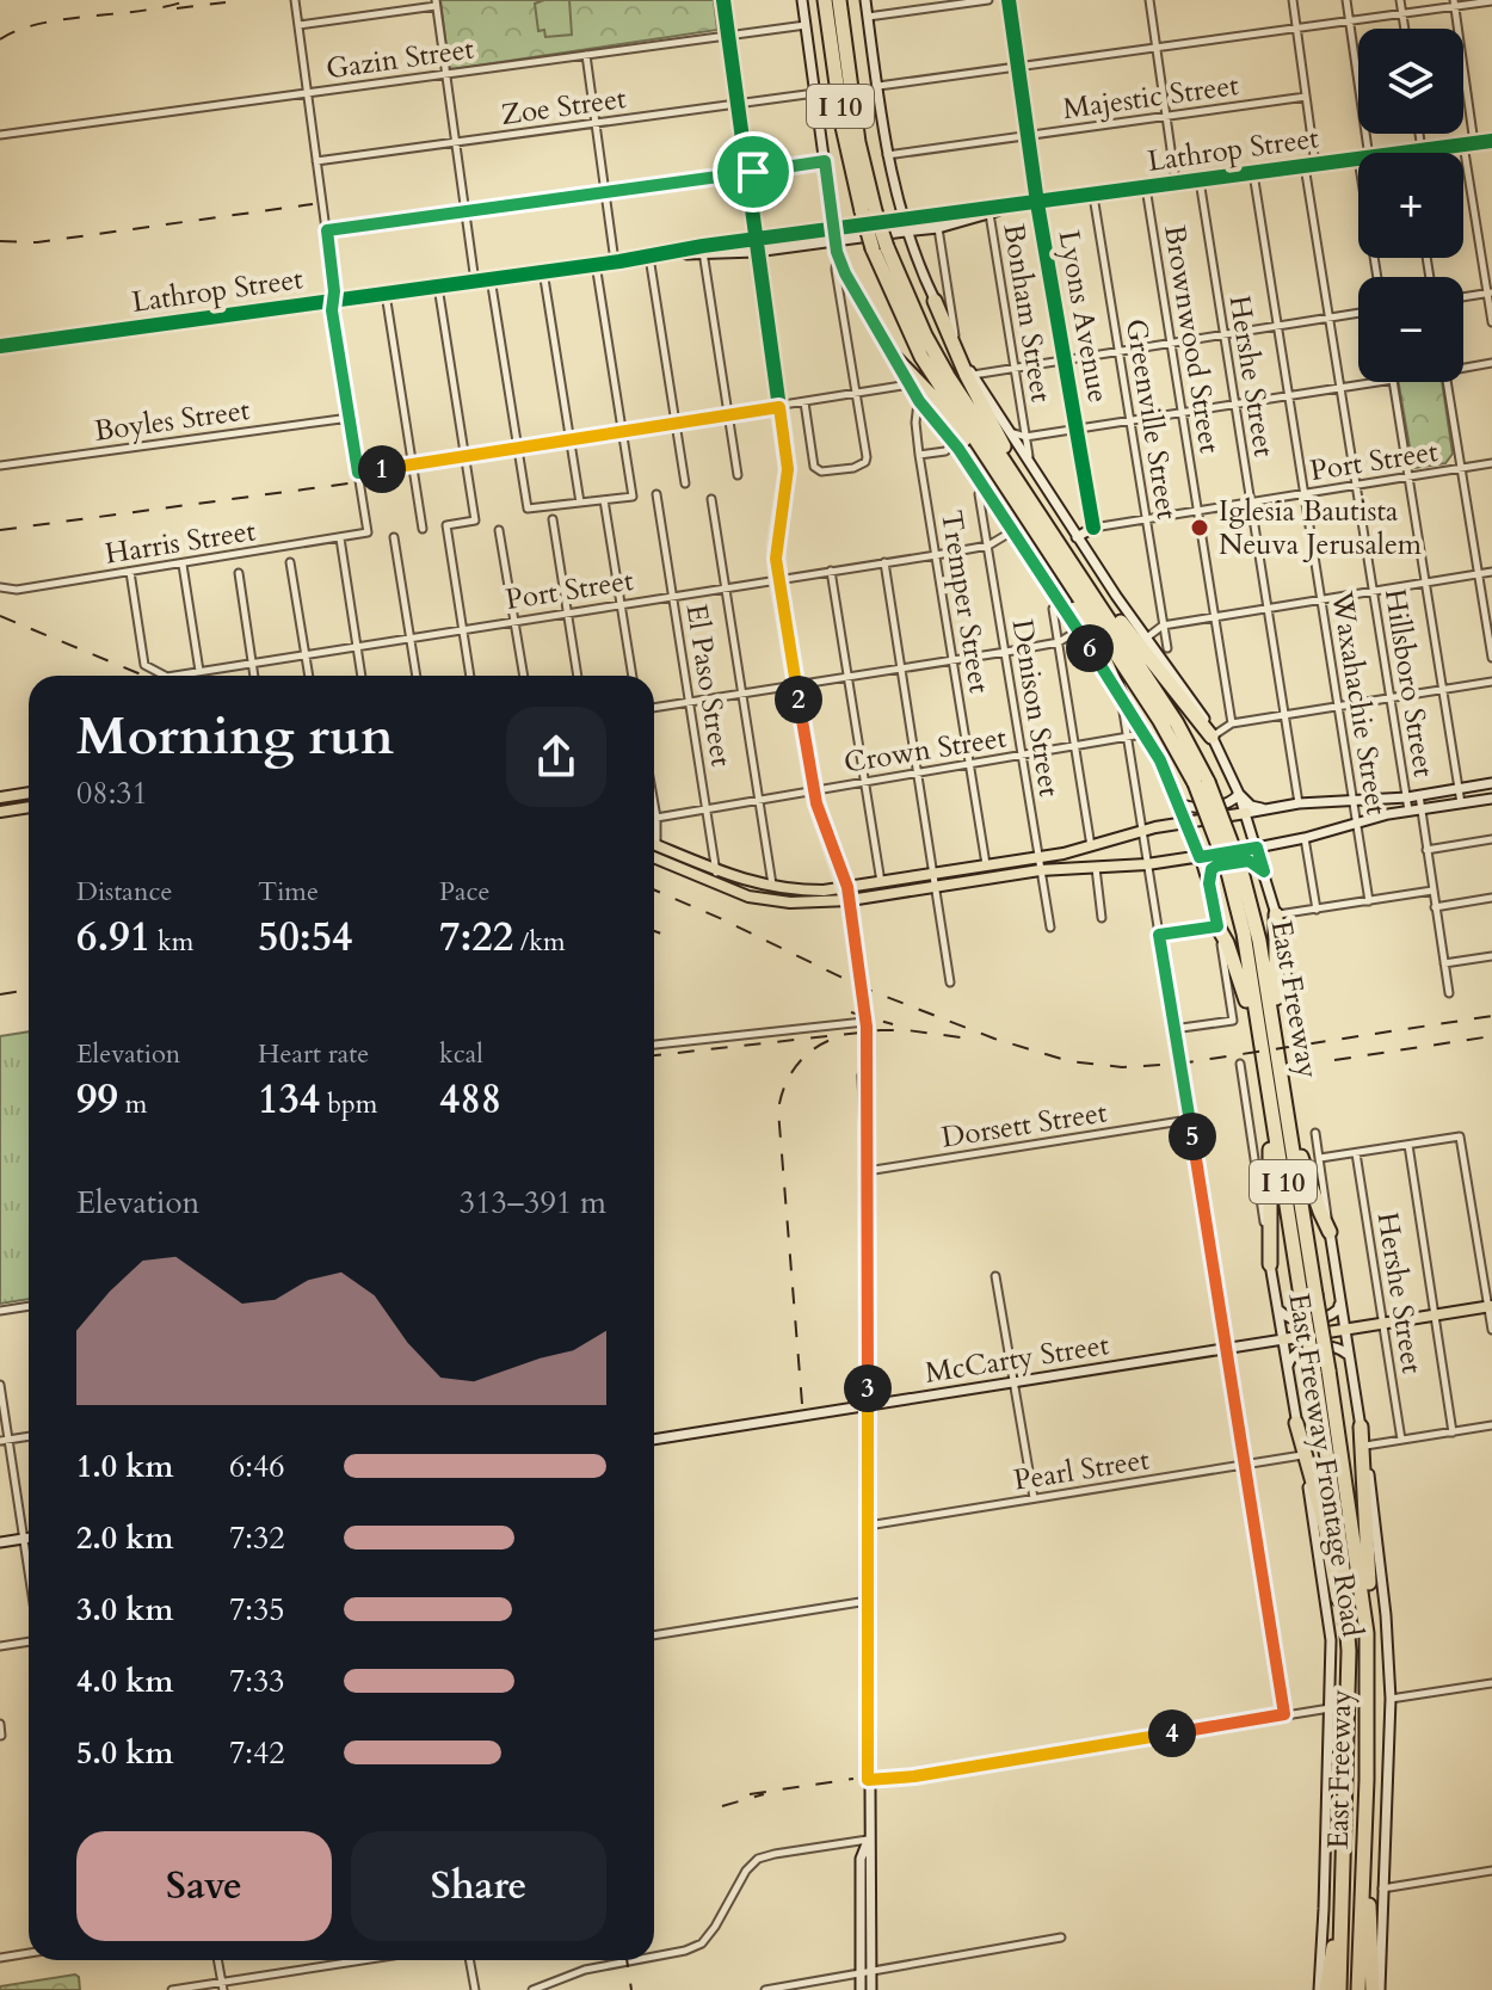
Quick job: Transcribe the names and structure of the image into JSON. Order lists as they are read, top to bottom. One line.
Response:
{"streets":{"highway":["I 10","East Freeway"],"main road":["Lathrop Street","Lyons Avenue","McCarty Street","East Freeway Frontage Road"],"street":["Gazin Street","Majestic Street","Zoe Street","Bonham Street","Brownwood Street","Hershe Street","Greenville Street","Boyles Street","Port Street","Harris Street","Tremper Street","Hillsboro Street","El Paso Street","Waxahachie Street","Denison Street","Crown Street","Dorsett Street","Pearl Street"]},"crossings":[["Majestic Street","Lyons Avenue"],["Lathrop Street","Bonham Street"],["Lathrop Street","Lyons Avenue"],["Lathrop Street","Brownwood Street"],["Lathrop Street","Hershe Street"],["Lathrop Street","Greenville Street"],["Lathrop Street","Hillsboro Street"],["Lathrop Street","Waxahachie Street"],["Lyons Avenue","Port Street"],["Brownwood Street","Port Street"],["Hershe Street","Port Street"],["Greenville Street","Port Street"],["Port Street","Harris Street"],["Port Street","Tremper Street"],["Port Street","Hillsboro Street"],["Port Street","El Paso Street"],["Port Street","Waxahachie Street"],["Port Street","Denison Street"],["Tremper Street","Crown Street"],["El Paso Street","Crown Street"],["Denison Street","Crown Street"],["McCarty Street","East Freeway Frontage Road"],["East Freeway Frontage Road","Pearl Street"]],"places":["Iglesia Bautista Neuva Jerusalem"],"page":{"map_buttons":["+","−"],"pins":["1","6","2","5","3","4"],"heading":["Morning run","08:31"],"stats":[["Distance","6.91 km"],["Time","50:54"],["Pace","7:22 /km"],["Elevation","99 m"],["Heart rate","134 bpm"],["kcal","488"]],"chart":["Elevation","313–391 m"],"list":[{"name":"1.0 km","note":"6:46"},{"name":"2.0 km","note":"7:32"},{"name":"3.0 km","note":"7:35"},{"name":"4.0 km","note":"7:33"},{"name":"5.0 km","note":"7:42"}],"buttons":["Save","Share"]}}
